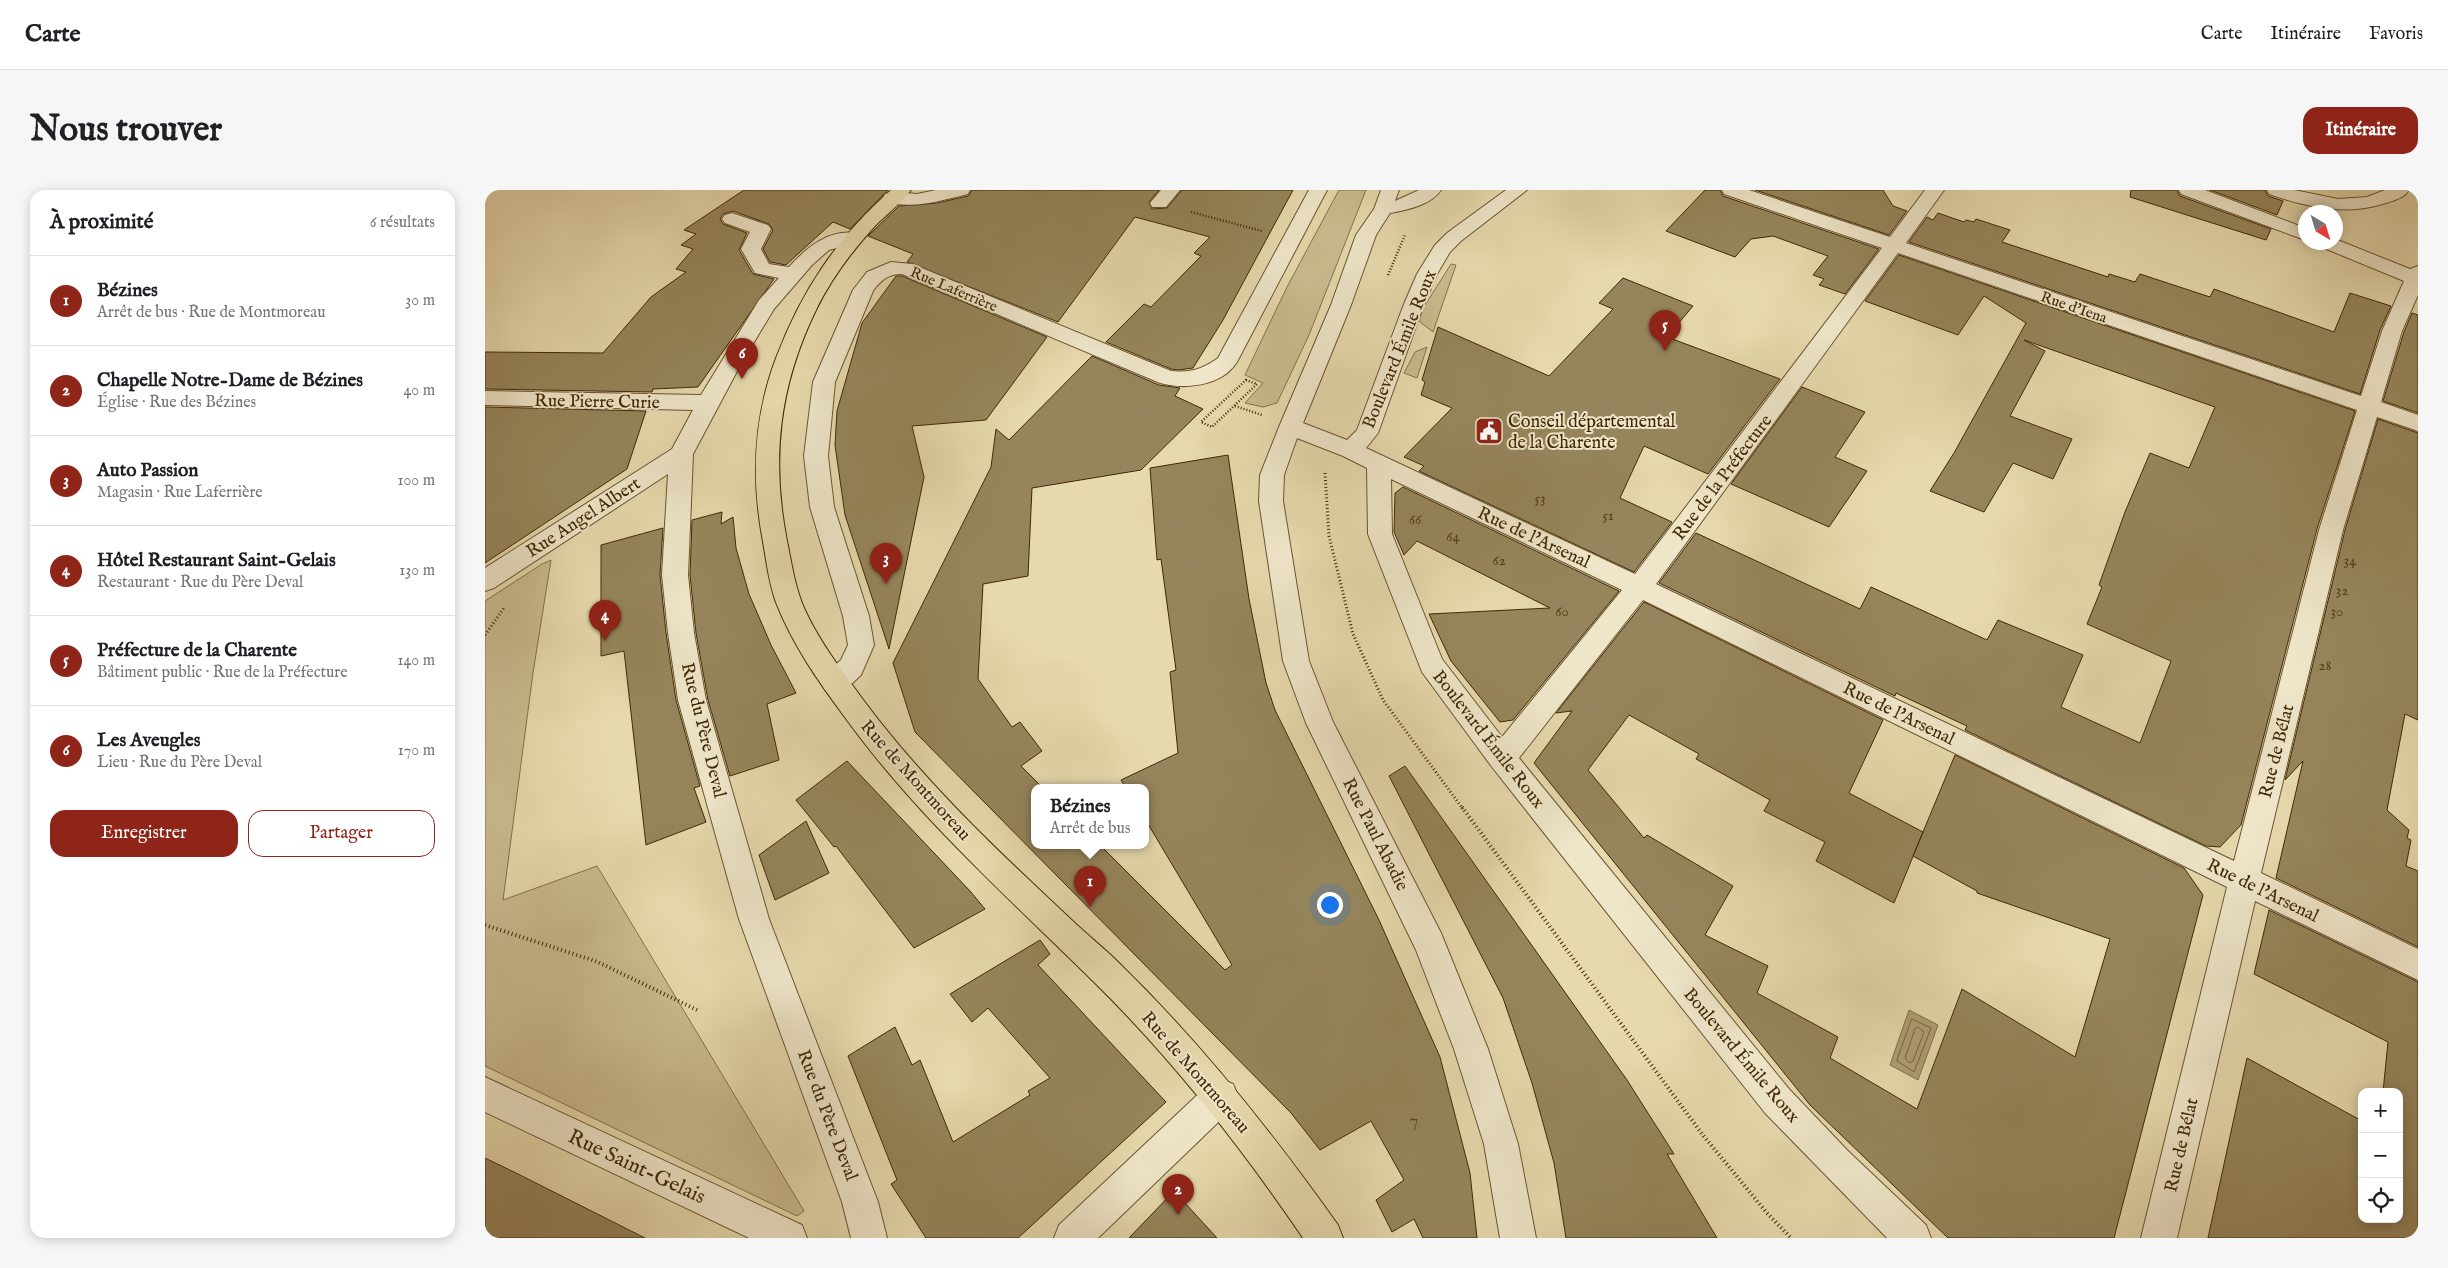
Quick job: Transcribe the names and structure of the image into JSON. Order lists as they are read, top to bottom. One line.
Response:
{"streets":{"main road":["Rue de Montmoreau"],"street":["Rue Laferrière","Rue d'Iena","Boulevard Émile Roux","Rue Pierre Curie","Rue de la Préfecture","Rue Angel Albert","Rue de l'Arsenal","Rue du Père Deval","Rue de Bélat","Rue Paul Abadie","Rue Saint-Gelais"]},"crossings":[["Rue Laferrière","Rue de Montmoreau"],["Rue d'Iena","Rue de la Préfecture"],["Rue d'Iena","Rue de Bélat"],["Boulevard Émile Roux","Rue de la Préfecture"],["Boulevard Émile Roux","Rue de l'Arsenal"],["Rue Pierre Curie","Rue du Père Deval"],["Rue de la Préfecture","Rue de l'Arsenal"],["Rue Angel Albert","Rue du Père Deval"],["Rue de l'Arsenal","Rue de Bélat"],["Rue du Père Deval","Rue de Montmoreau"]],"places":{"public building":["Conseil départemental de la Charente"]},"house_numbers":["53","51","66","64","62","34","32","60","30","28","7"],"north":"bottom right","page":{"header":"Carte","nav":["Carte","Itinéraire","Favoris"],"buttons":["Itinéraire",["Enregistrer","Partager"]],"title":"Nous trouver","heading":["À proximité","6 résultats"],"list":[{"mark":"1","name":"Bézines","note":"Arrêt de bus · Rue de Montmoreau","value":"30 m"},{"mark":"2","name":"Chapelle Notre-Dame de Bézines","note":"Église · Rue des Bézines","value":"40 m"},{"mark":"3","name":"Auto Passion","note":"Magasin · Rue Laferrière","value":"100 m"},{"mark":"4","name":"Hôtel Restaurant Saint-Gelais","note":"Restaurant · Rue du Père Deval","value":"130 m"},{"mark":"5","name":"Préfecture de la Charente","note":"Bâtiment public · Rue de la Préfecture","value":"140 m"},{"mark":"6","name":"Les Aveugles","note":"Lieu · Rue du Père Deval","value":"170 m"}],"pins":["5","6","3","4","1","2"],"popup":["Bézines","Arrêt de bus"],"map_buttons":["+","−"]}}
